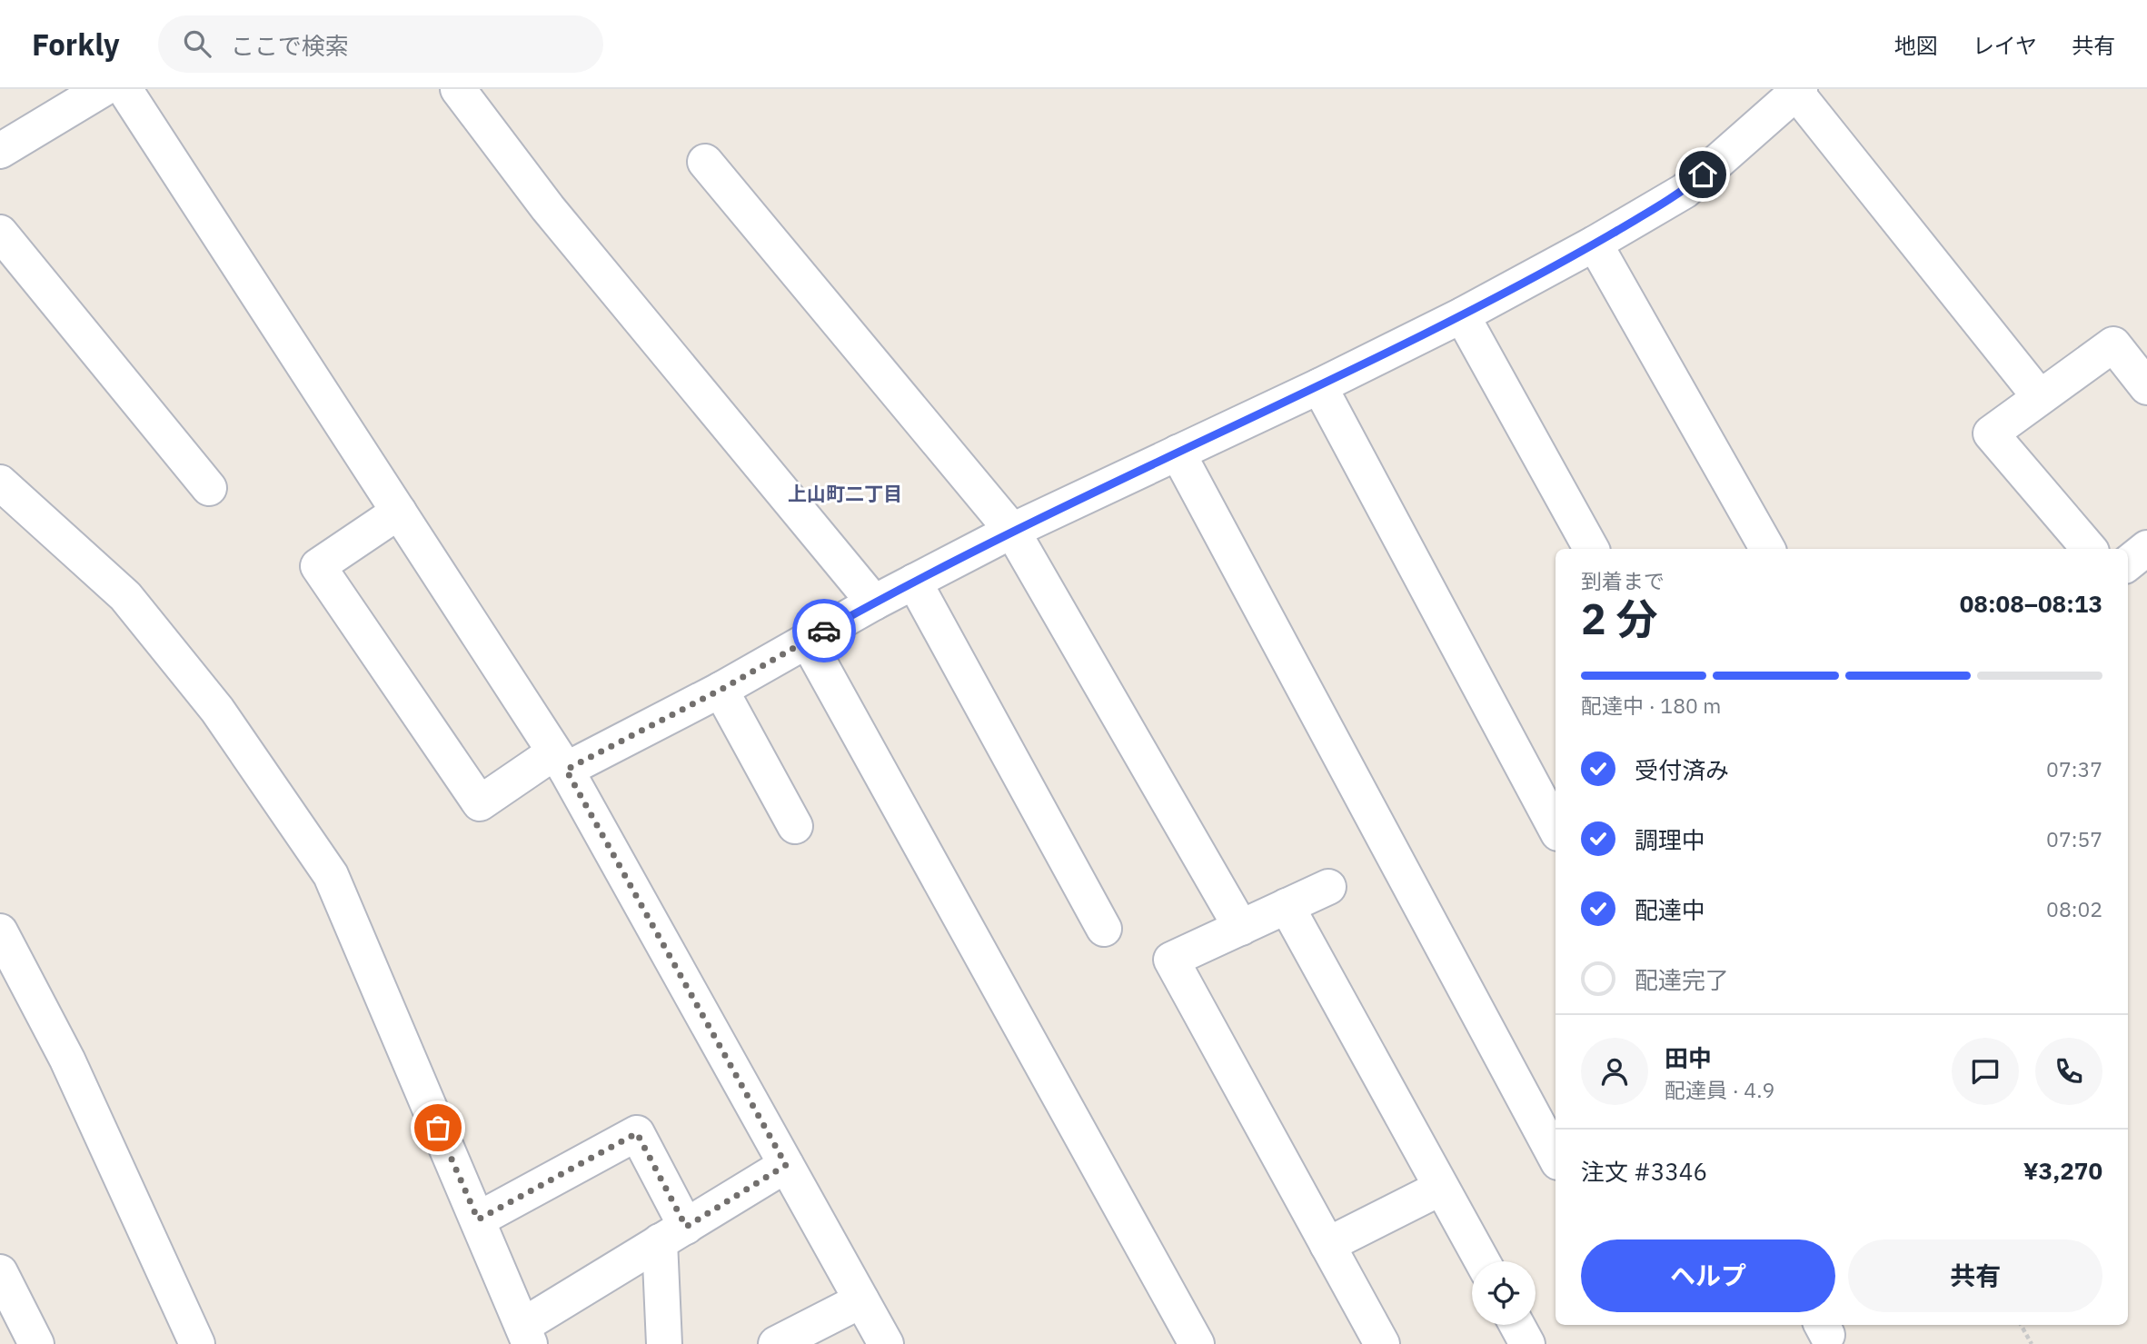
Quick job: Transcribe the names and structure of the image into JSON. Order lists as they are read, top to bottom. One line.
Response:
{"districts":["上山町二丁目"],"page":{"header":"Forkly","search":"ここで検索","nav":["地図","レイヤ","共有"],"heading":["2 分","到着まで","08:08–08:13"],"panel":["田中","配達員 · 4.9","注文 #3346","¥3,270"],"bar":"配達中 · 180 m","list":[["受付済み","07:37"],["調理中","07:57"],["配達中","08:02"],"配達完了"],"buttons":["ヘルプ","共有"]}}
